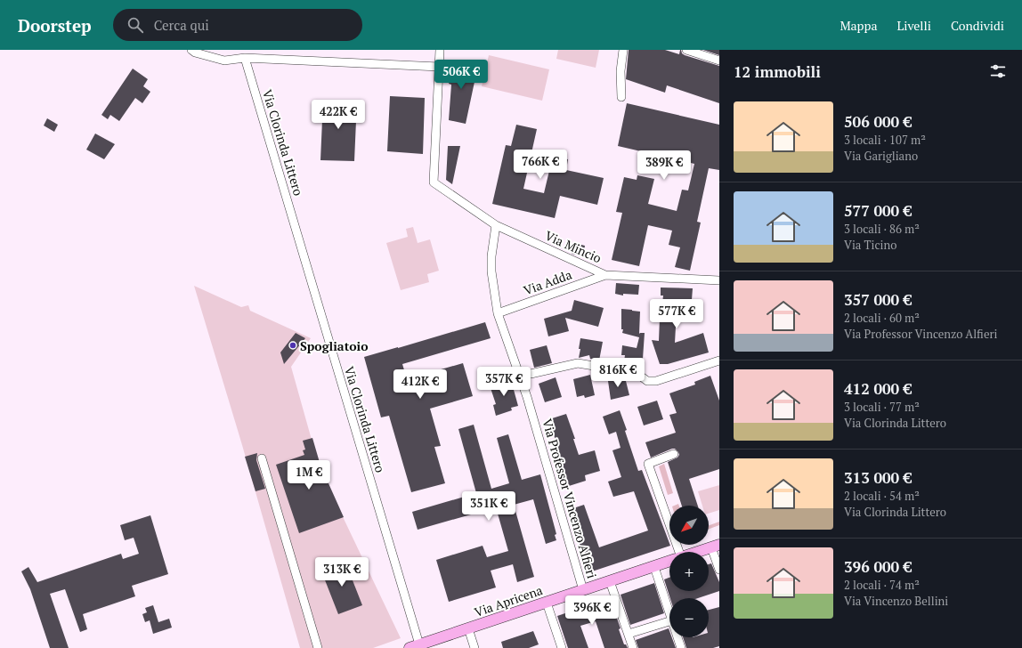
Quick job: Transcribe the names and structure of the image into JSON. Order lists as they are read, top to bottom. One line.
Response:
{"streets":{"main road":["Via Apricena"],"street":["Via Clorinda Littero","Via Mincio","Via Adda","Via Professor Vincenzo Alfieri"]},"crossings":[["Via Clorinda Littero","Via Apricena"],["Via Mincio","Via Adda"],["Via Mincio","Via Professor Vincenzo Alfieri"],["Via Adda","Via Professor Vincenzo Alfieri"],["Via Professor Vincenzo Alfieri","Via Apricena"]],"places":["Spogliatoio"],"north":"bottom left","page":{"header":"Doorstep","search":"Cerca qui","nav":["Mappa","Livelli","Condividi"],"heading":"12 immobili","price":["506K €","422K €","766K €","389K €","577K €","816K €","357K €","412K €","1M €","351K €","313K €","396K €"],"list":[{"name":"506 000 €","note":"3 locali · 107 m² · Via Garigliano"},{"name":"577 000 €","note":"3 locali · 86 m² · Via Ticino"},{"name":"357 000 €","note":"2 locali · 60 m² · Via Professor Vincenzo Alfieri"},{"name":"412 000 €","note":"3 locali · 77 m² · Via Clorinda Littero"},{"name":"313 000 €","note":"2 locali · 54 m² · Via Clorinda Littero"},{"name":"396 000 €","note":"2 locali · 74 m² · Via Vincenzo Bellini"}],"map_buttons":["+","−"]}}
